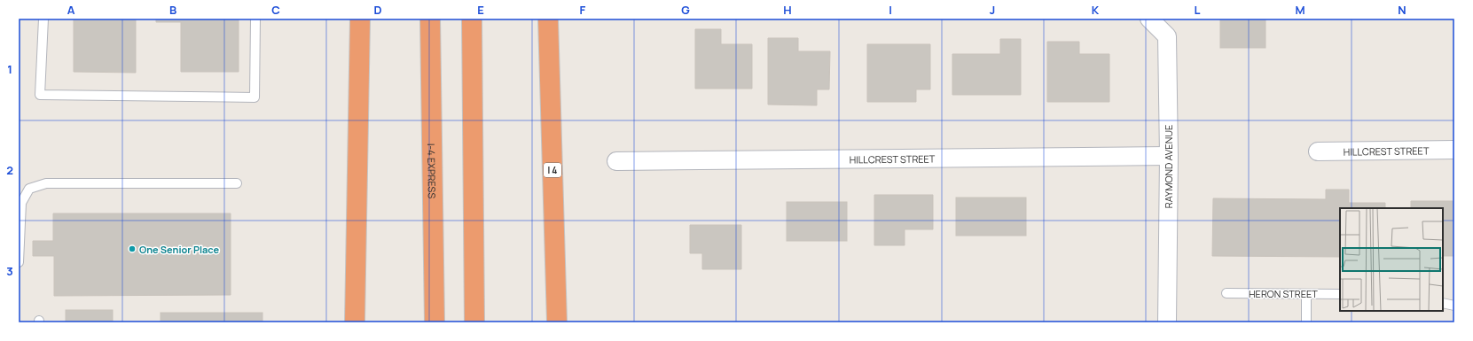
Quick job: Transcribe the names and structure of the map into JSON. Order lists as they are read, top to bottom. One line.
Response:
{"streets":{"highway":["I-4 EXPRESS","I 4"],"street":["HILLCREST STREET","RAYMOND AVENUE"],"lane":["HERON STREET"]},"crossings":[["HILLCREST STREET","RAYMOND AVENUE"]],"places":["One Senior Place"],"grid":{"columns":["A","B","C","D","E","F","G","H","I","J","K","L","M","N"],"rows":["1","2","3"]}}
